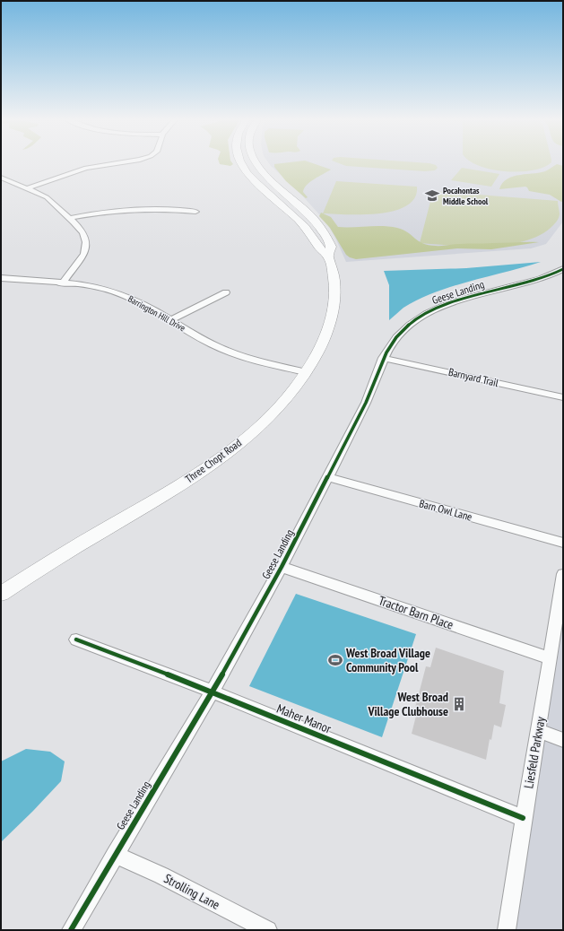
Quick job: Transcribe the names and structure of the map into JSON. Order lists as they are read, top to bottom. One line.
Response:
{"streets":{"main road":["Three Chopt Road"],"street":["Geese Landing","Barrington Hill Drive","Barnyard Trail","Barn Owl Lane","Tractor Barn Place","Maher Manor","Liesfeld Parkway","Strolling Lane"]},"crossings":[["Geese Landing","Barnyard Trail"],["Geese Landing","Barn Owl Lane"],["Geese Landing","Tractor Barn Place"],["Geese Landing","Maher Manor"],["Geese Landing","Strolling Lane"],["Barrington Hill Drive","Three Chopt Road"],["Tractor Barn Place","Liesfeld Parkway"],["Maher Manor","Liesfeld Parkway"]],"places":{"school or university":["Pocahontas Middle School"],"sports":["West Broad Village Community Pool"],"building":["West Broad Village Clubhouse"]}}
